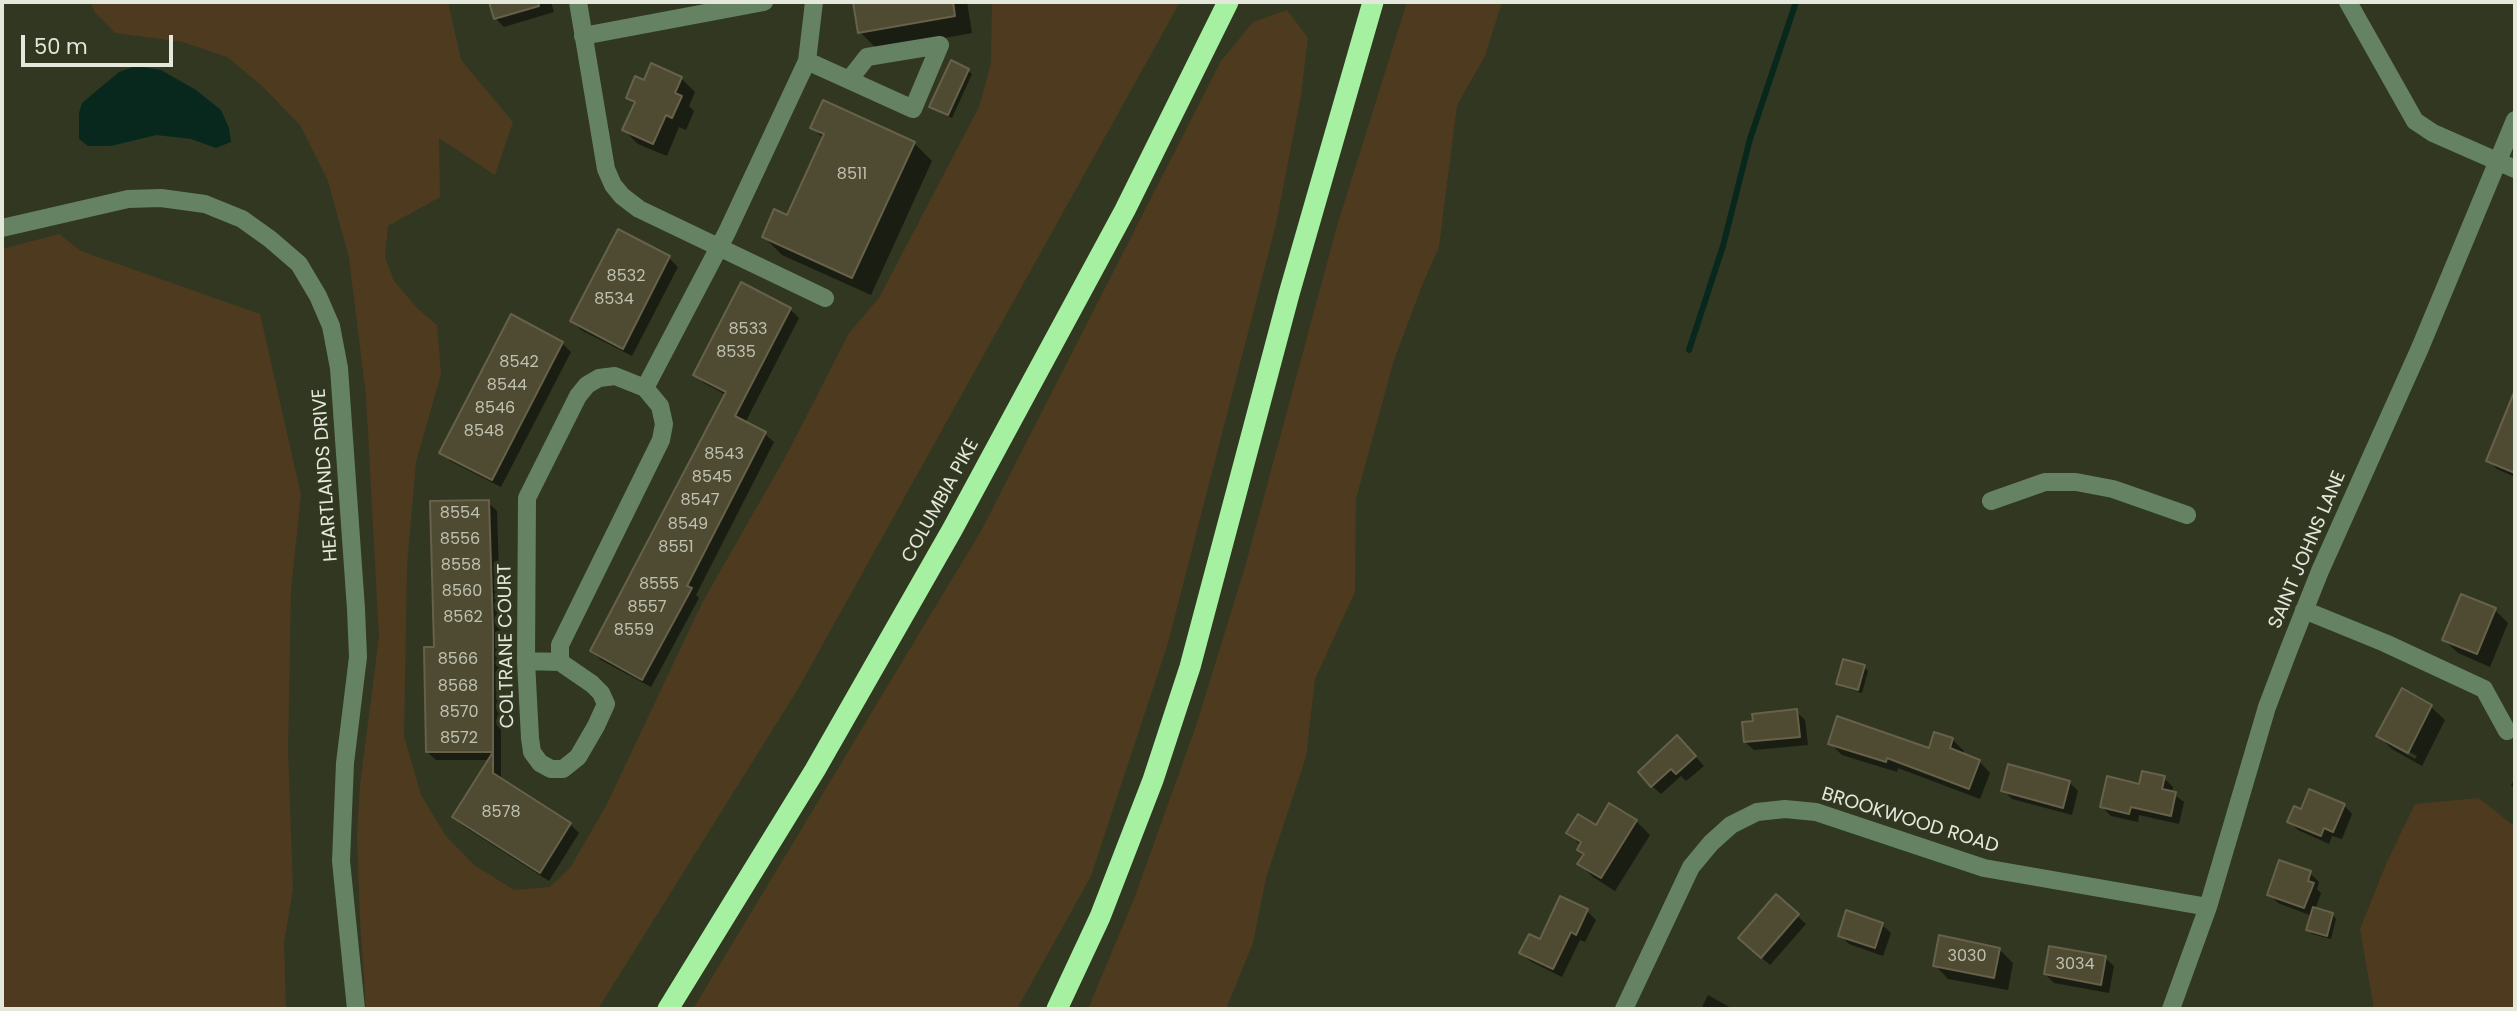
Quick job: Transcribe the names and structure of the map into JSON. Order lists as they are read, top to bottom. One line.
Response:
{"streets":{"highway":["COLUMBIA PIKE"],"street":["HEARTLANDS DRIVE","SAINT JOHNS LANE","COLTRANE COURT","BROOKWOOD ROAD"]},"crossings":[["SAINT JOHNS LANE","BROOKWOOD ROAD"]],"house_numbers":["8511","8532","8534","8533","8535","8542","8544","8546","8548","8543","8545","8547","8554","8549","8556","8551","8558","8555","8560","8557","8562","8559","8566","8568","8570","8572","8578","3030","3034"],"scale_bar":"50 m"}
